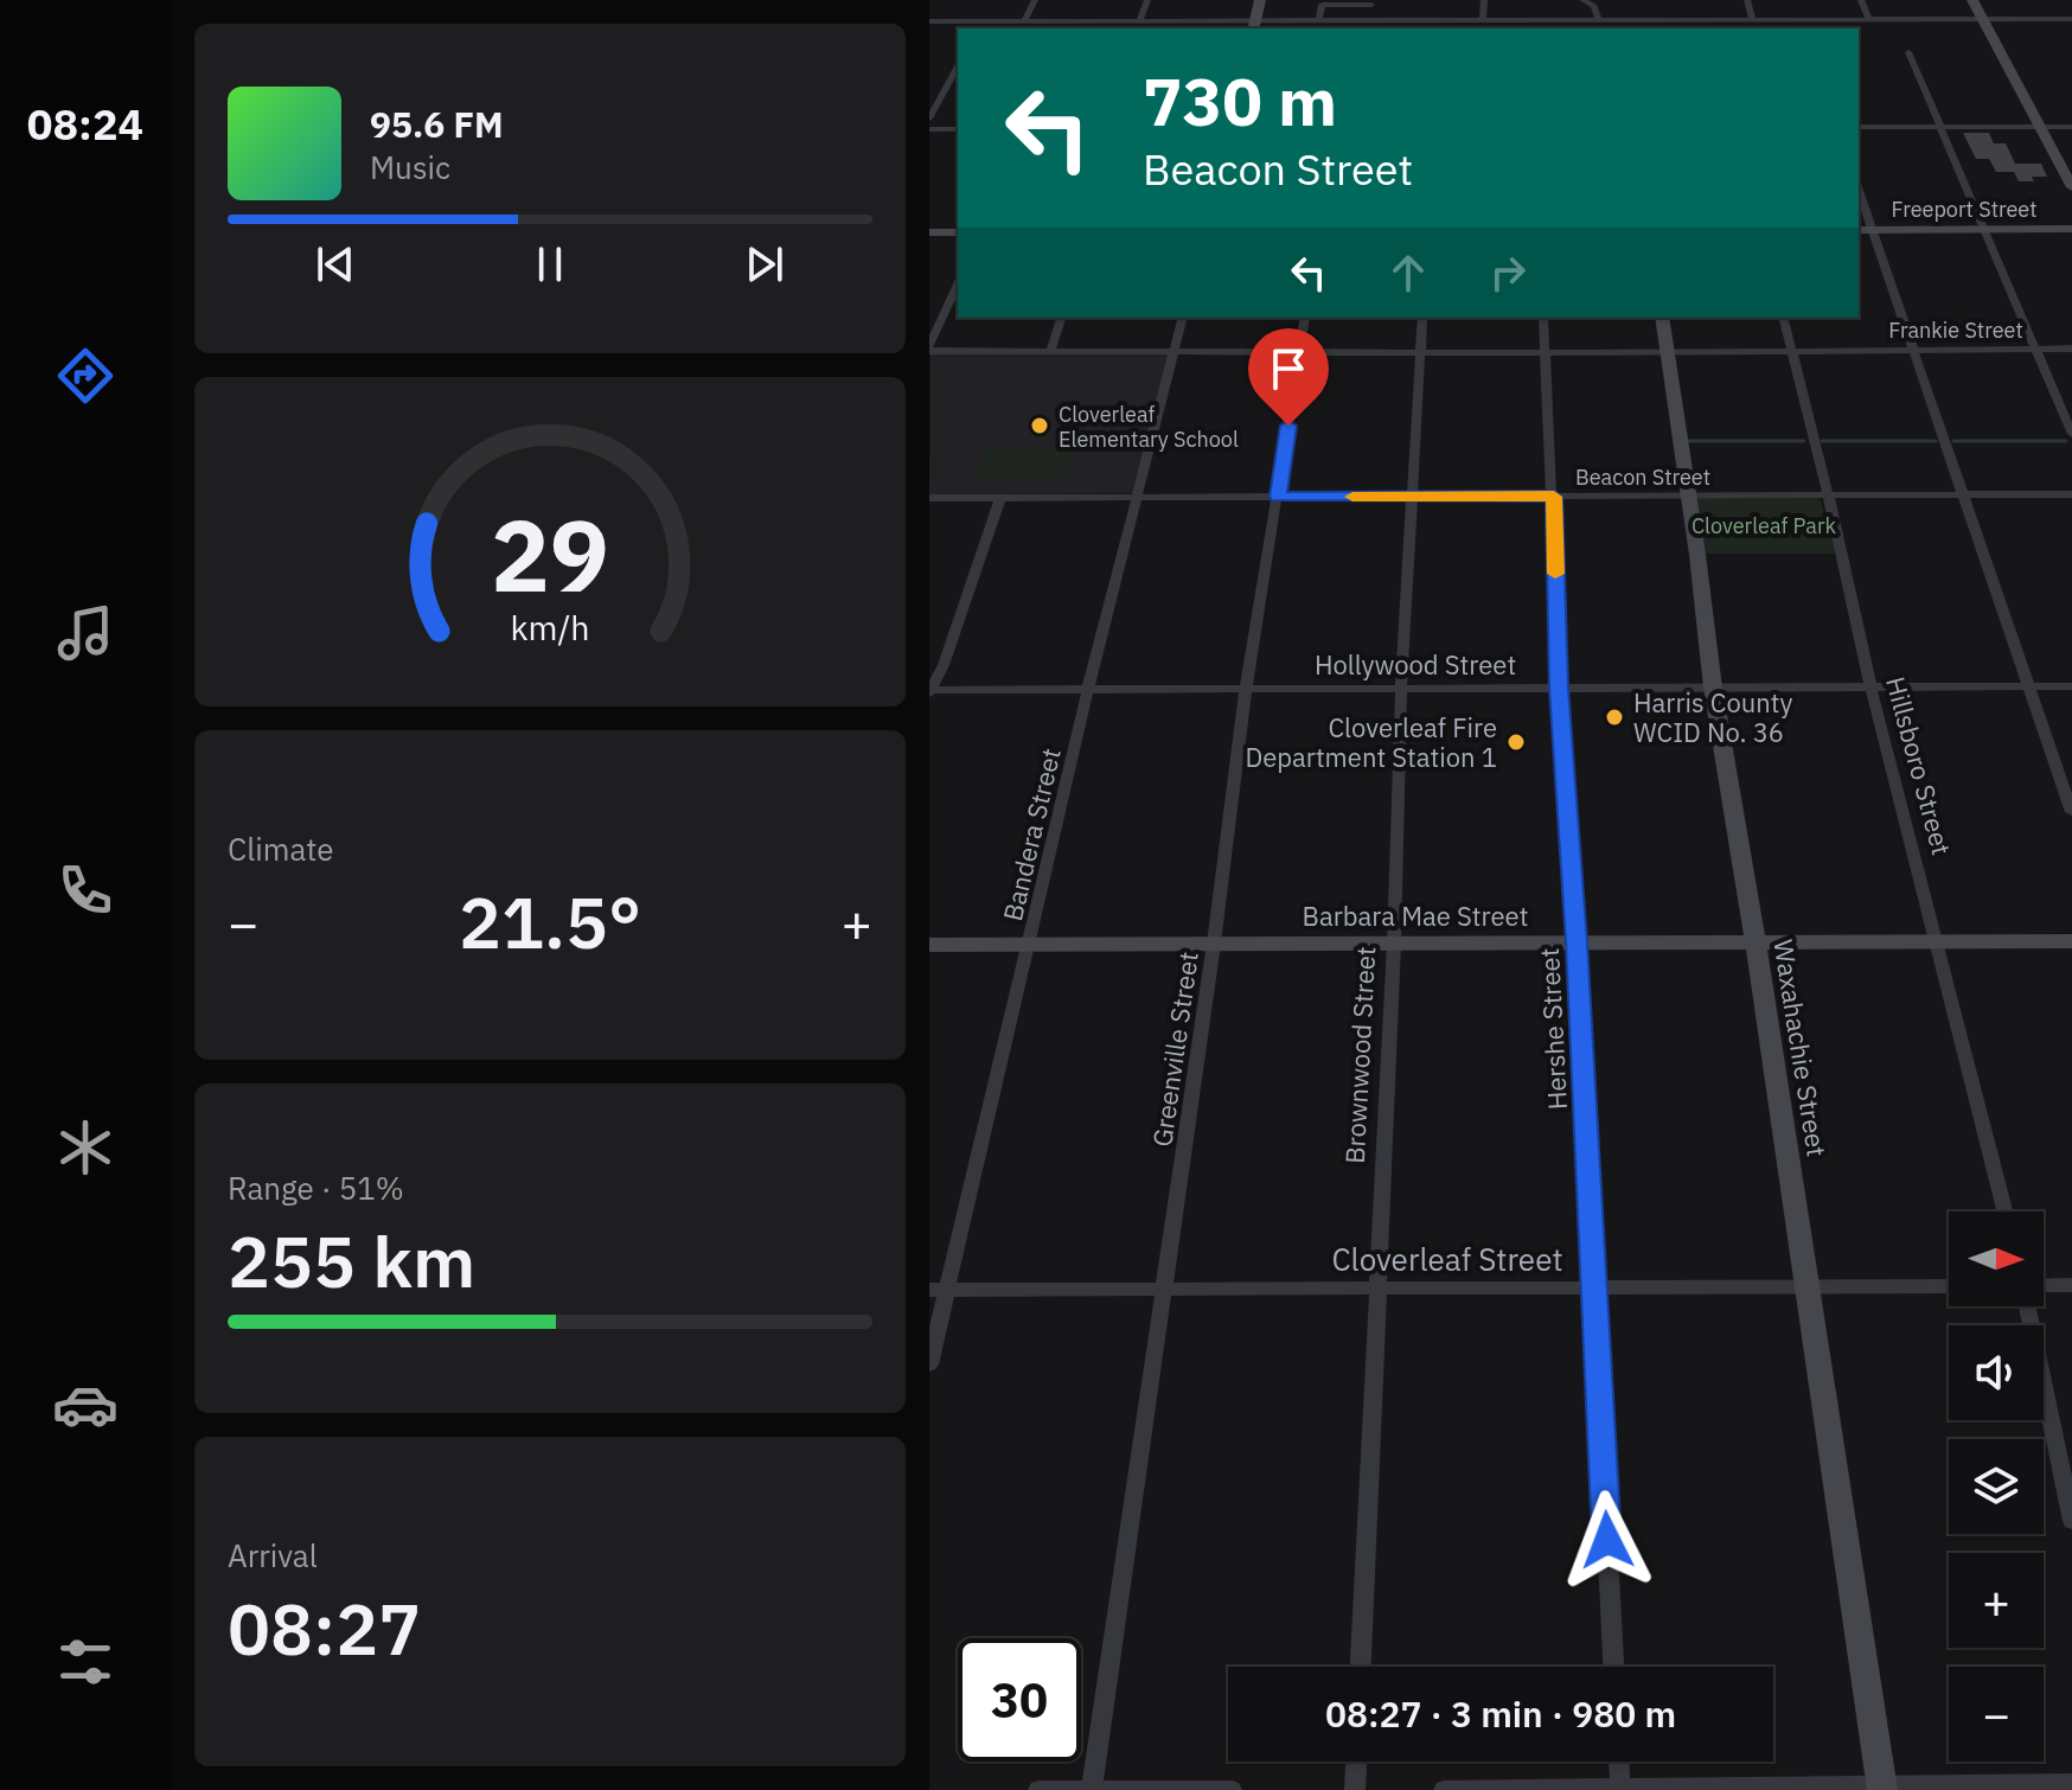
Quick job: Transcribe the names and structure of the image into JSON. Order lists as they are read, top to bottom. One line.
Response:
{"streets":{"street":["Freeport Street","Frankie Street","Beacon Street","Hollywood Street","Hillsboro Street","Bandera Street","Barbara Mae Street","Hershe Street","Waxahachie Street","Greenville Street","Brownwood Street","Cloverleaf Street"]},"crossings":[["Frankie Street","Hillsboro Street"],["Frankie Street","Bandera Street"],["Frankie Street","Hershe Street"],["Frankie Street","Waxahachie Street"],["Frankie Street","Greenville Street"],["Frankie Street","Brownwood Street"],["Beacon Street","Hillsboro Street"],["Beacon Street","Bandera Street"],["Beacon Street","Hershe Street"],["Beacon Street","Waxahachie Street"],["Beacon Street","Greenville Street"],["Beacon Street","Brownwood Street"],["Hollywood Street","Hillsboro Street"],["Hollywood Street","Bandera Street"],["Hollywood Street","Hershe Street"],["Hollywood Street","Waxahachie Street"],["Hollywood Street","Greenville Street"],["Hollywood Street","Brownwood Street"],["Hillsboro Street","Barbara Mae Street"],["Bandera Street","Barbara Mae Street"],["Bandera Street","Cloverleaf Street"],["Barbara Mae Street","Hershe Street"],["Barbara Mae Street","Waxahachie Street"],["Barbara Mae Street","Greenville Street"],["Barbara Mae Street","Brownwood Street"],["Hershe Street","Cloverleaf Street"],["Waxahachie Street","Cloverleaf Street"],["Greenville Street","Cloverleaf Street"],["Brownwood Street","Cloverleaf Street"]],"parks":["Cloverleaf Park"],"places":["Cloverleaf Elementary School","Harris County WCID No. 36","Cloverleaf Fire Department Station 1"],"north":"right","page":{"tabs":"08:24","turn":["730 m","Beacon Street"],"song":["95.6 FM","Music"],"tile":["Climate",["Range · 51%","255 km"],["Arrival","08:27"]],"heat":["−","21.5°","+"],"map_buttons":["+","−"],"limit":"30","trip":"08:27 · 3 min · 980 m","gauge":["29","km/h"]}}
